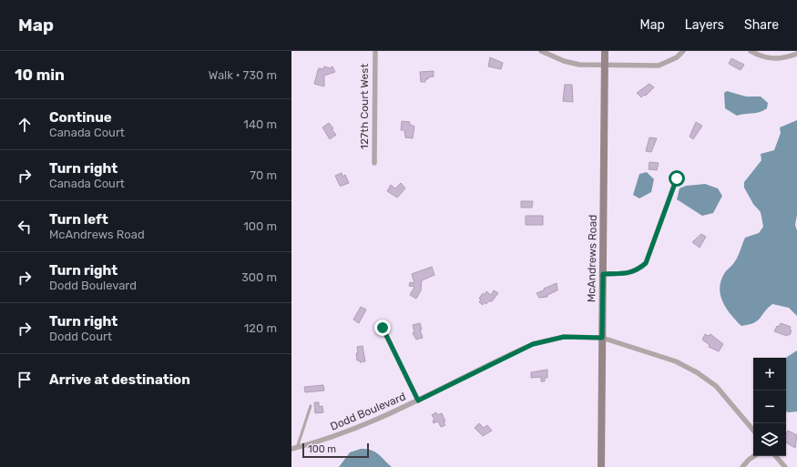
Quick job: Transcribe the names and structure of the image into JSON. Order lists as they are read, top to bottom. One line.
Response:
{"streets":{"main road":["McAndrews Road"],"street":["127th Court West","Dodd Boulevard"]},"crossings":[["McAndrews Road","Dodd Boulevard"]],"scale_bar":"100 m","page":{"header":"Map","nav":["Map","Layers","Share"],"heading":["10 min","Walk · 730 m"],"list":[["Continue","Canada Court","140 m"],["Turn right","Canada Court","70 m"],["Turn left","McAndrews Road","100 m"],["Turn right","Dodd Boulevard","300 m"],["Turn right","Dodd Court","120 m"],"Arrive at destination"],"map_buttons":["+","−"],"scale":"100 m"}}
